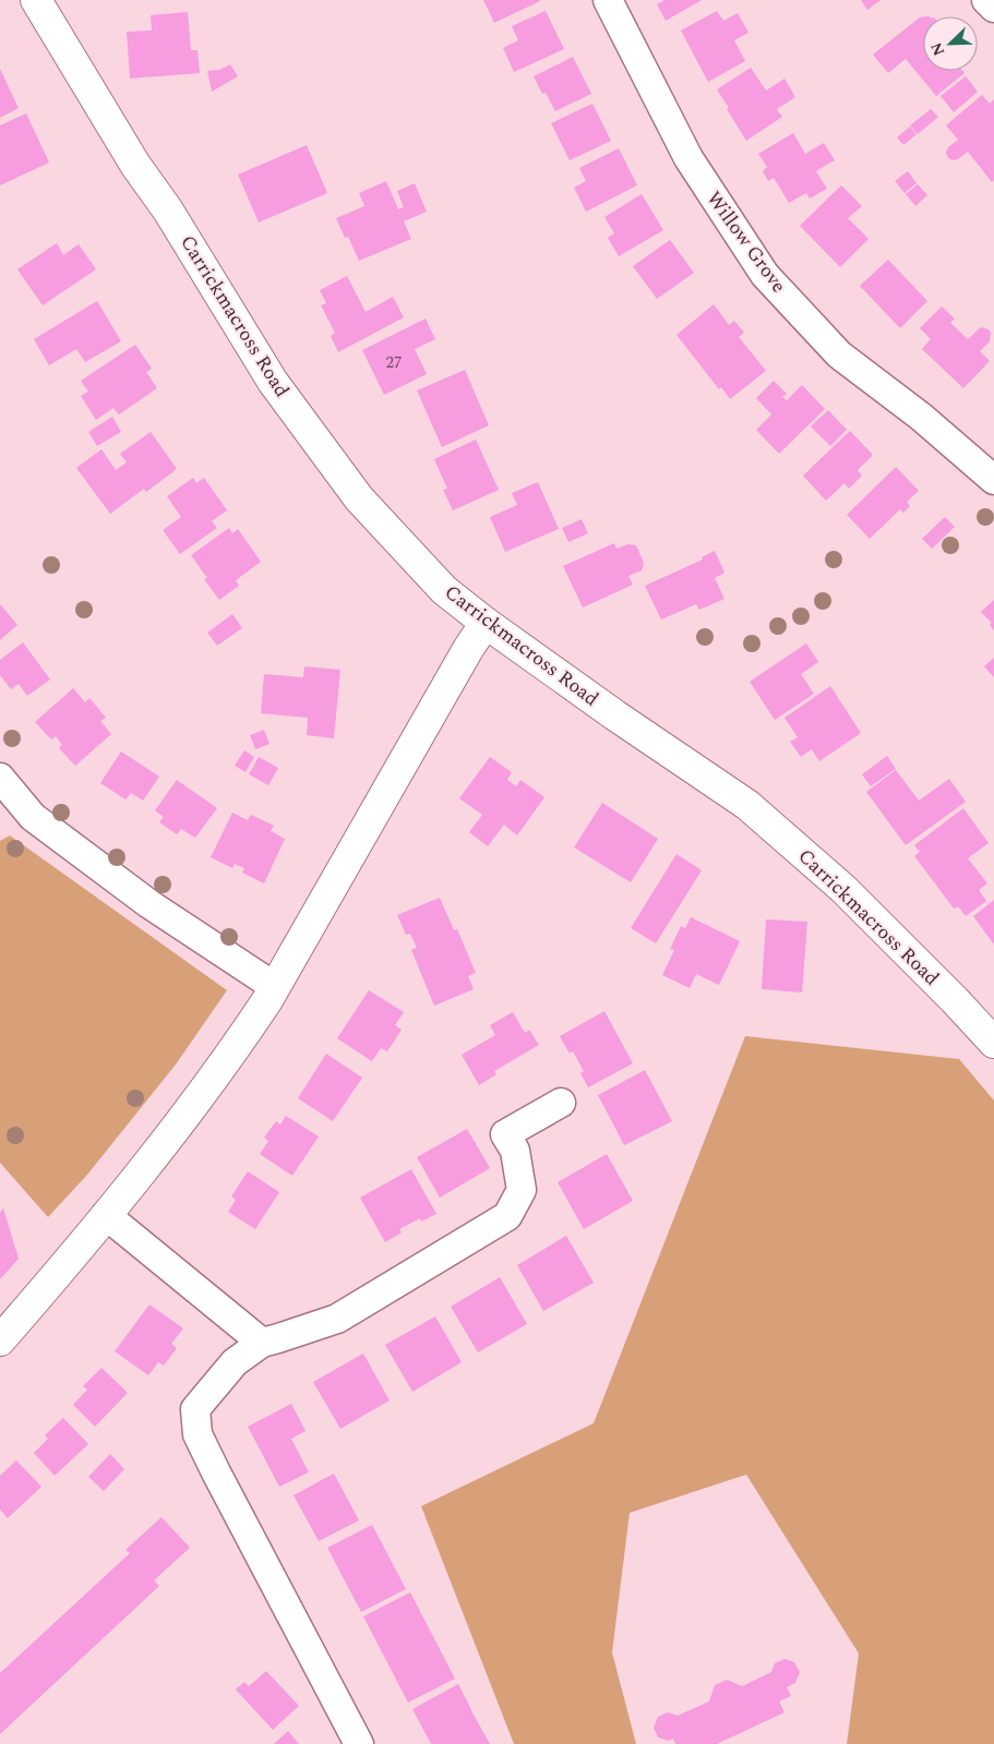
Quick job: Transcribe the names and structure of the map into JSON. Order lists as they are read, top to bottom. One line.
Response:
{"streets":{"main road":["Carrickmacross Road"],"street":["Willow Grove"]},"house_numbers":["27"],"north":"bottom left"}
